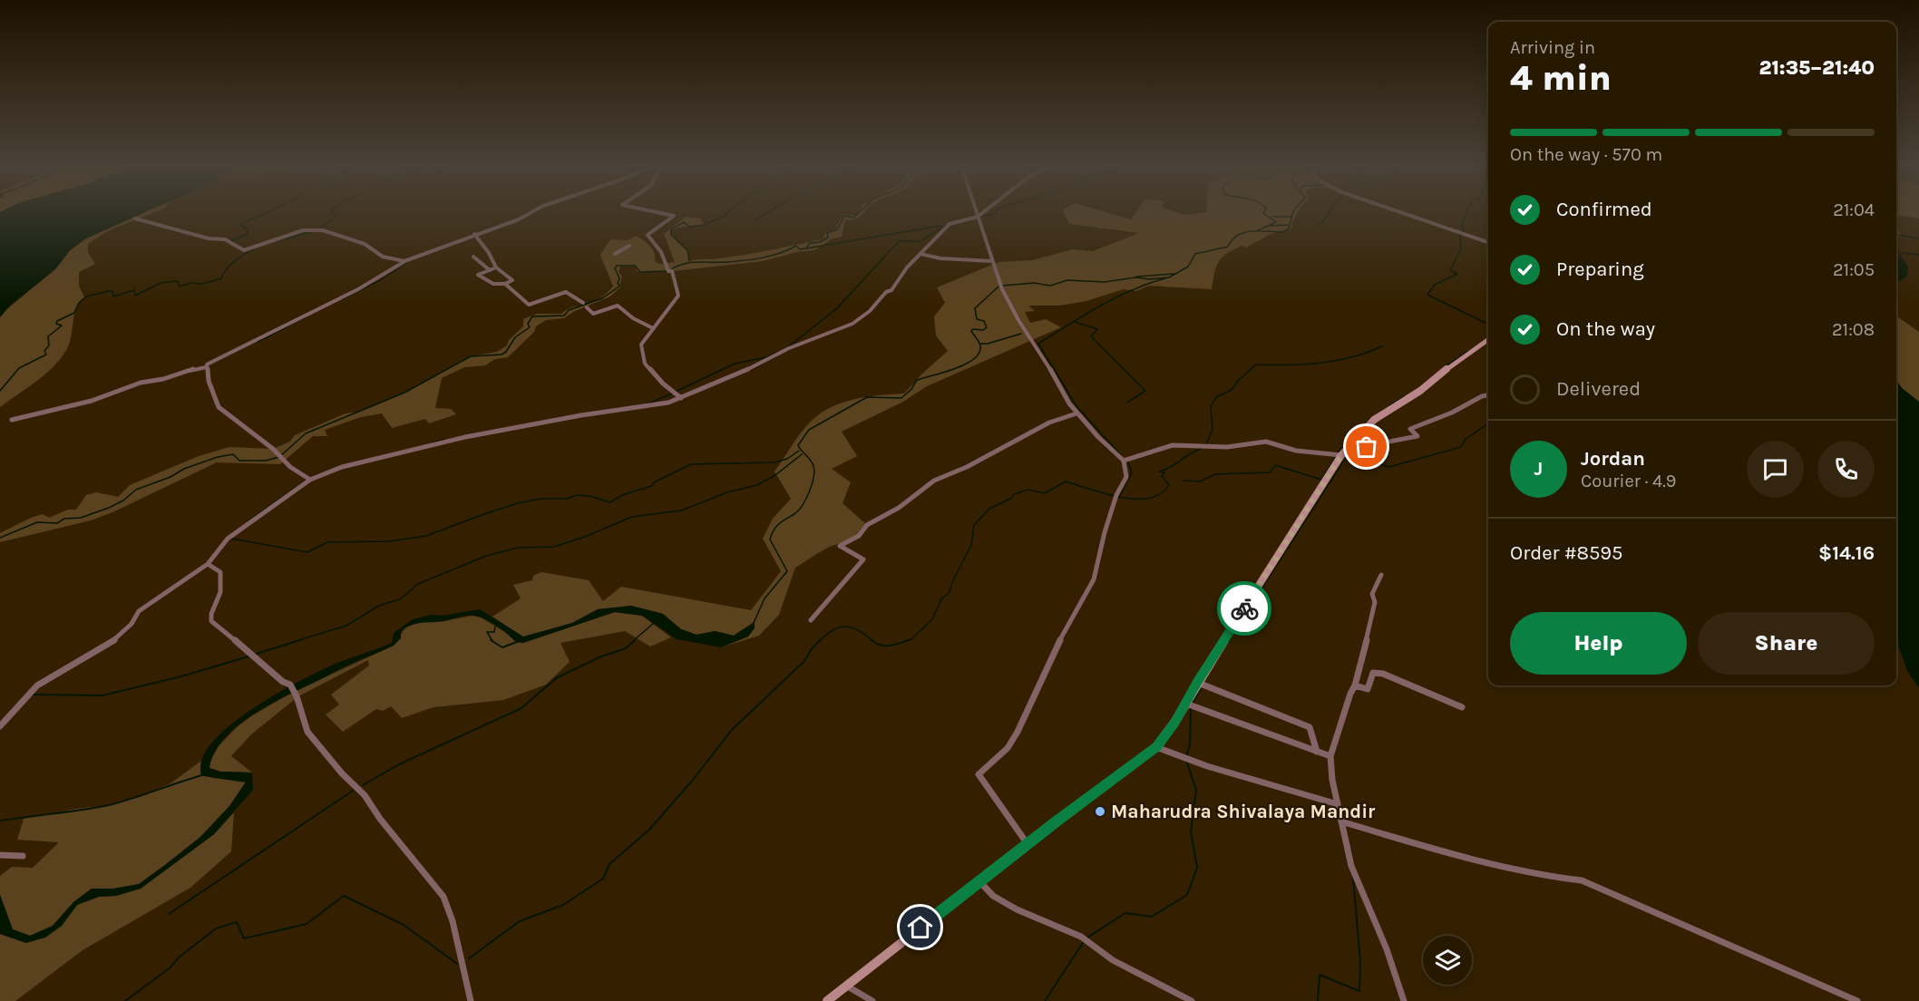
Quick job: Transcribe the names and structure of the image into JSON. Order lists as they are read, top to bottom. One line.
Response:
{"places":["Maharudra Shivalaya Mandir"],"page":{"heading":["4 min","Arriving in","21:35–21:40"],"panel":["Jordan","Courier · 4.9","Order #8595","$14.16"],"bar":"On the way · 570 m","list":[["Confirmed","21:04"],["Preparing","21:05"],["On the way","21:08"],"Delivered"],"round":"J","buttons":["Help","Share"]}}
